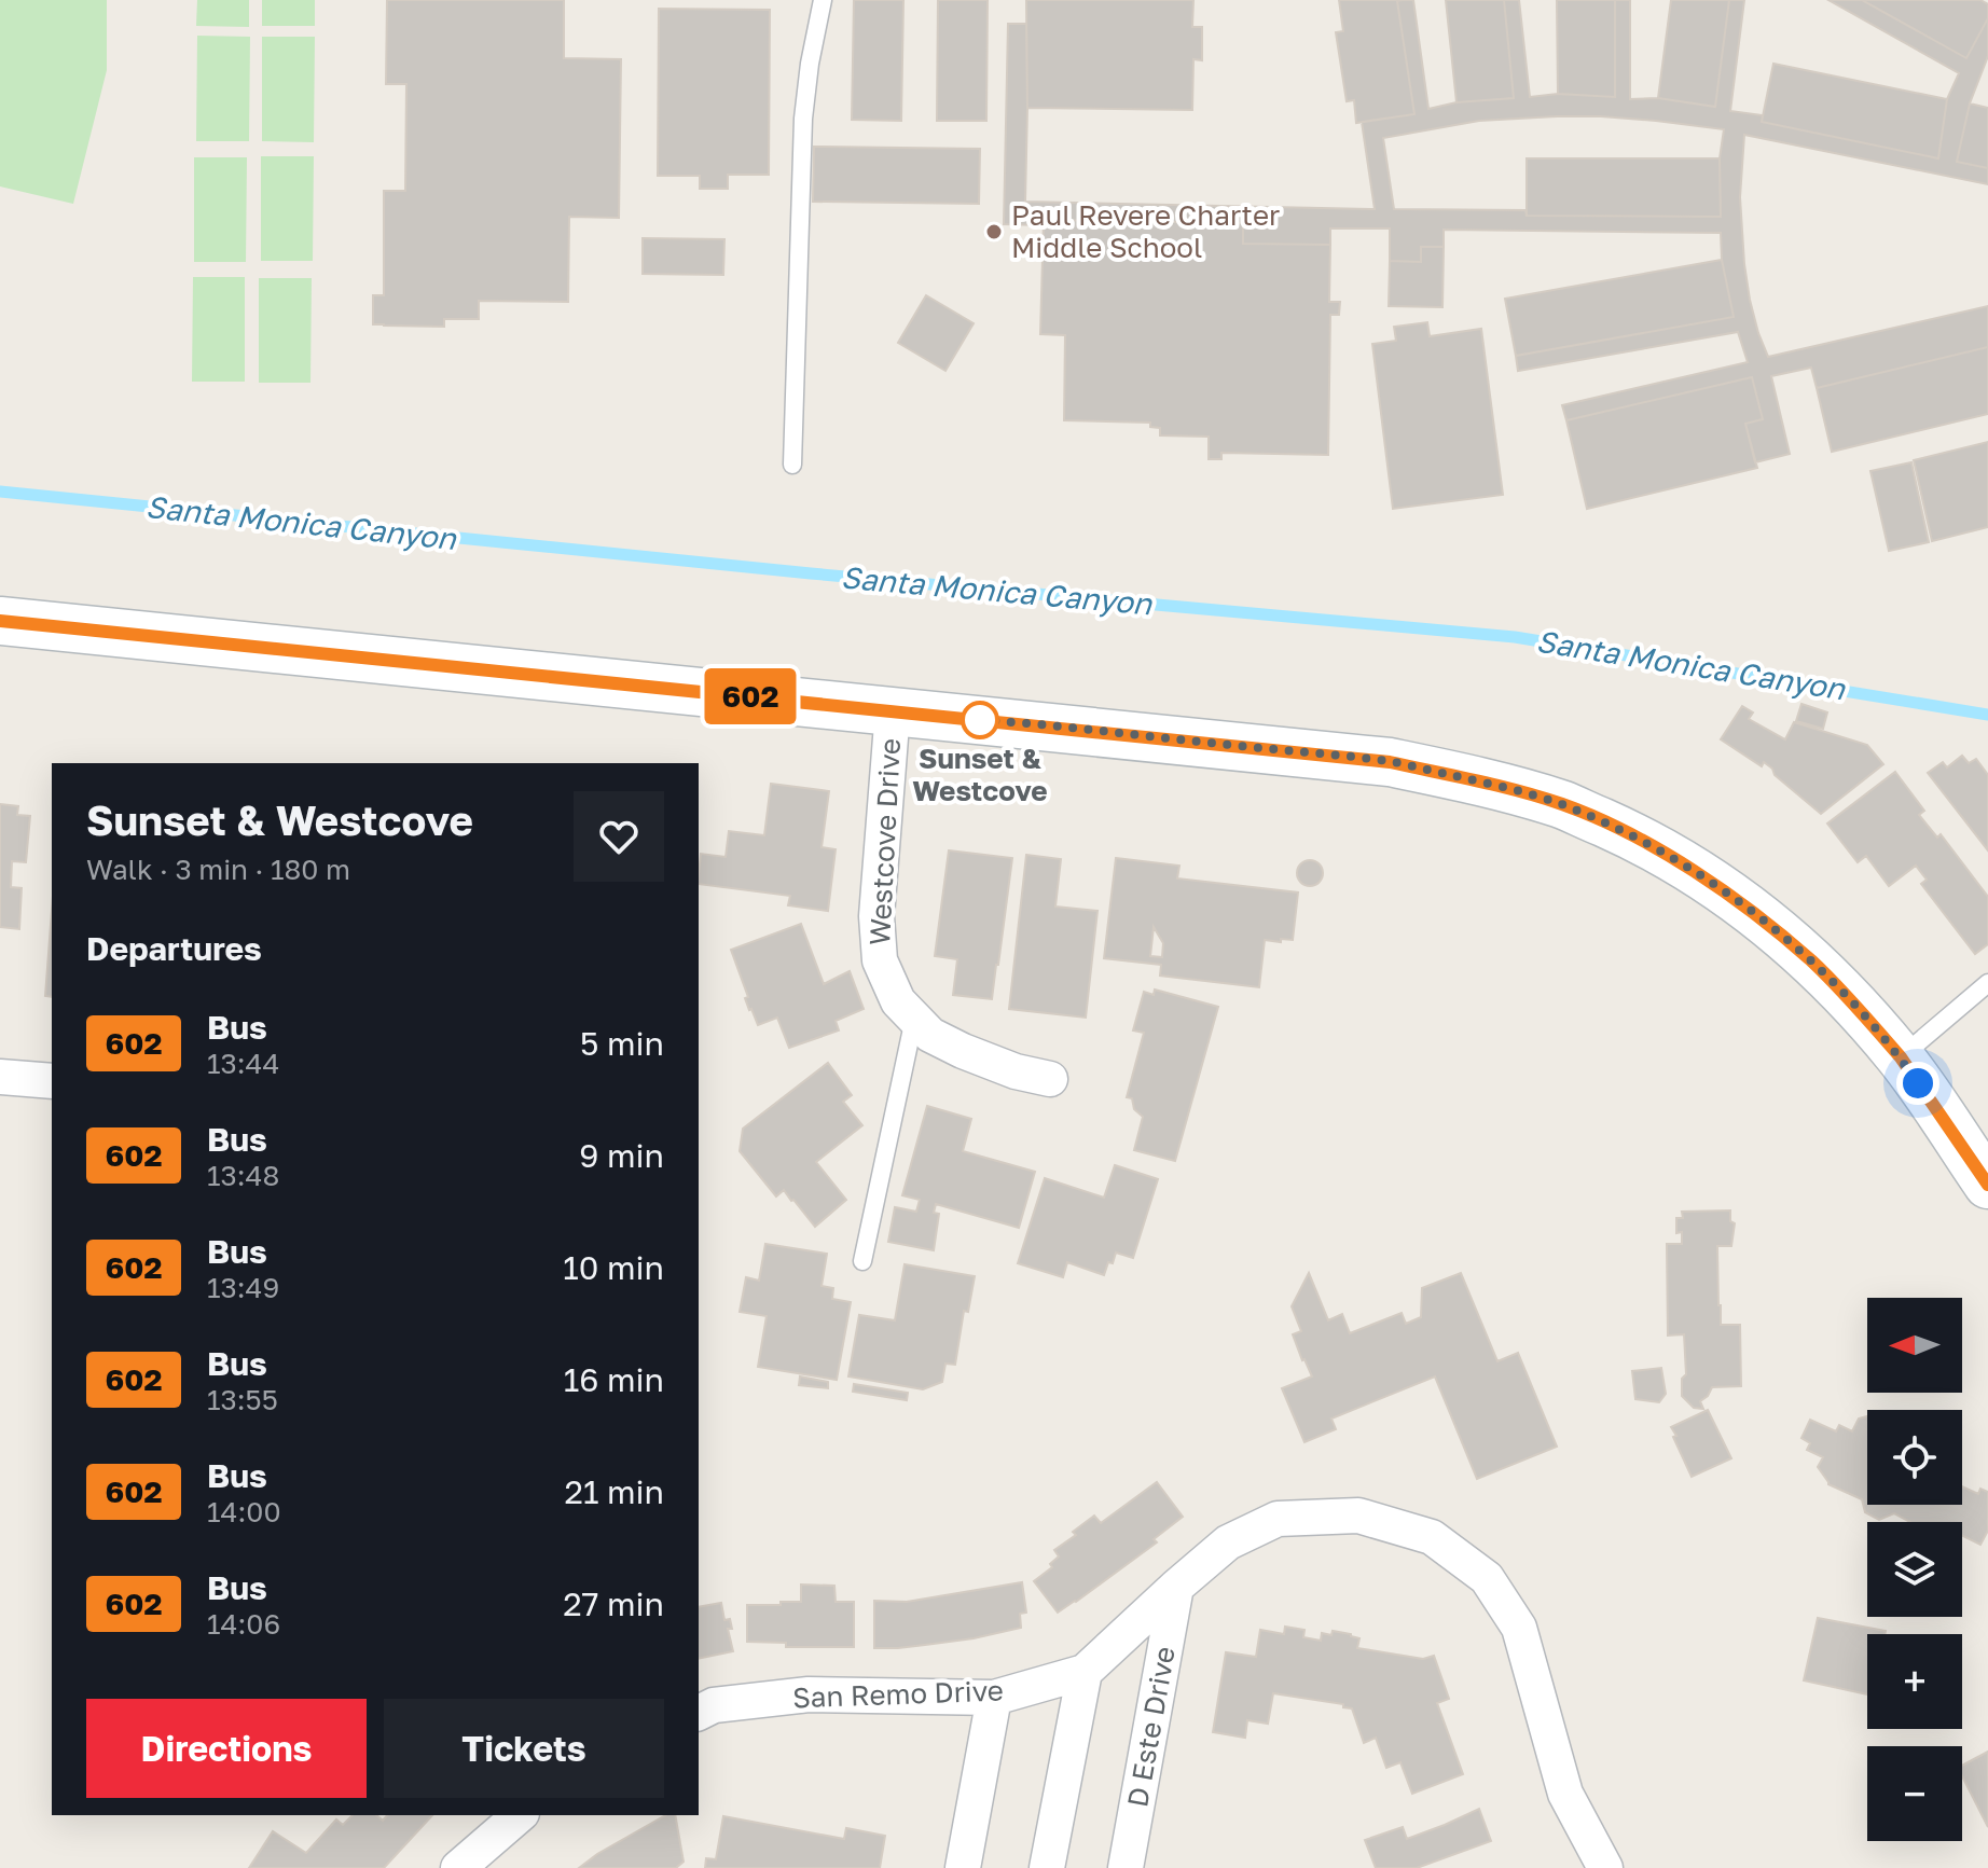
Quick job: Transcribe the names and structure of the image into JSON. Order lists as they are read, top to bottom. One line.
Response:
{"streets":{"street":["Westcove Drive","San Remo Drive","D Este Drive"]},"crossings":[["San Remo Drive","D Este Drive"]],"water":["Santa Monica Canyon"],"places":["Paul Revere Charter Middle School","Sunset & Westcove"],"lines":["bus line 602"],"north":"left","page":{"on_map":"602","heading":[["Sunset & Westcove","Walk · 3 min · 180 m"],"Departures"],"list":[{"mark":"602","name":"Bus","note":"13:44","value":"5 min"},{"mark":"602","name":"Bus","note":"13:48","value":"9 min"},{"mark":"602","name":"Bus","note":"13:49","value":"10 min"},{"mark":"602","name":"Bus","note":"13:55","value":"16 min"},{"mark":"602","name":"Bus","note":"14:00","value":"21 min"},{"mark":"602","name":"Bus","note":"14:06","value":"27 min"}],"map_buttons":["+","−"],"buttons":["Directions","Tickets"]}}
